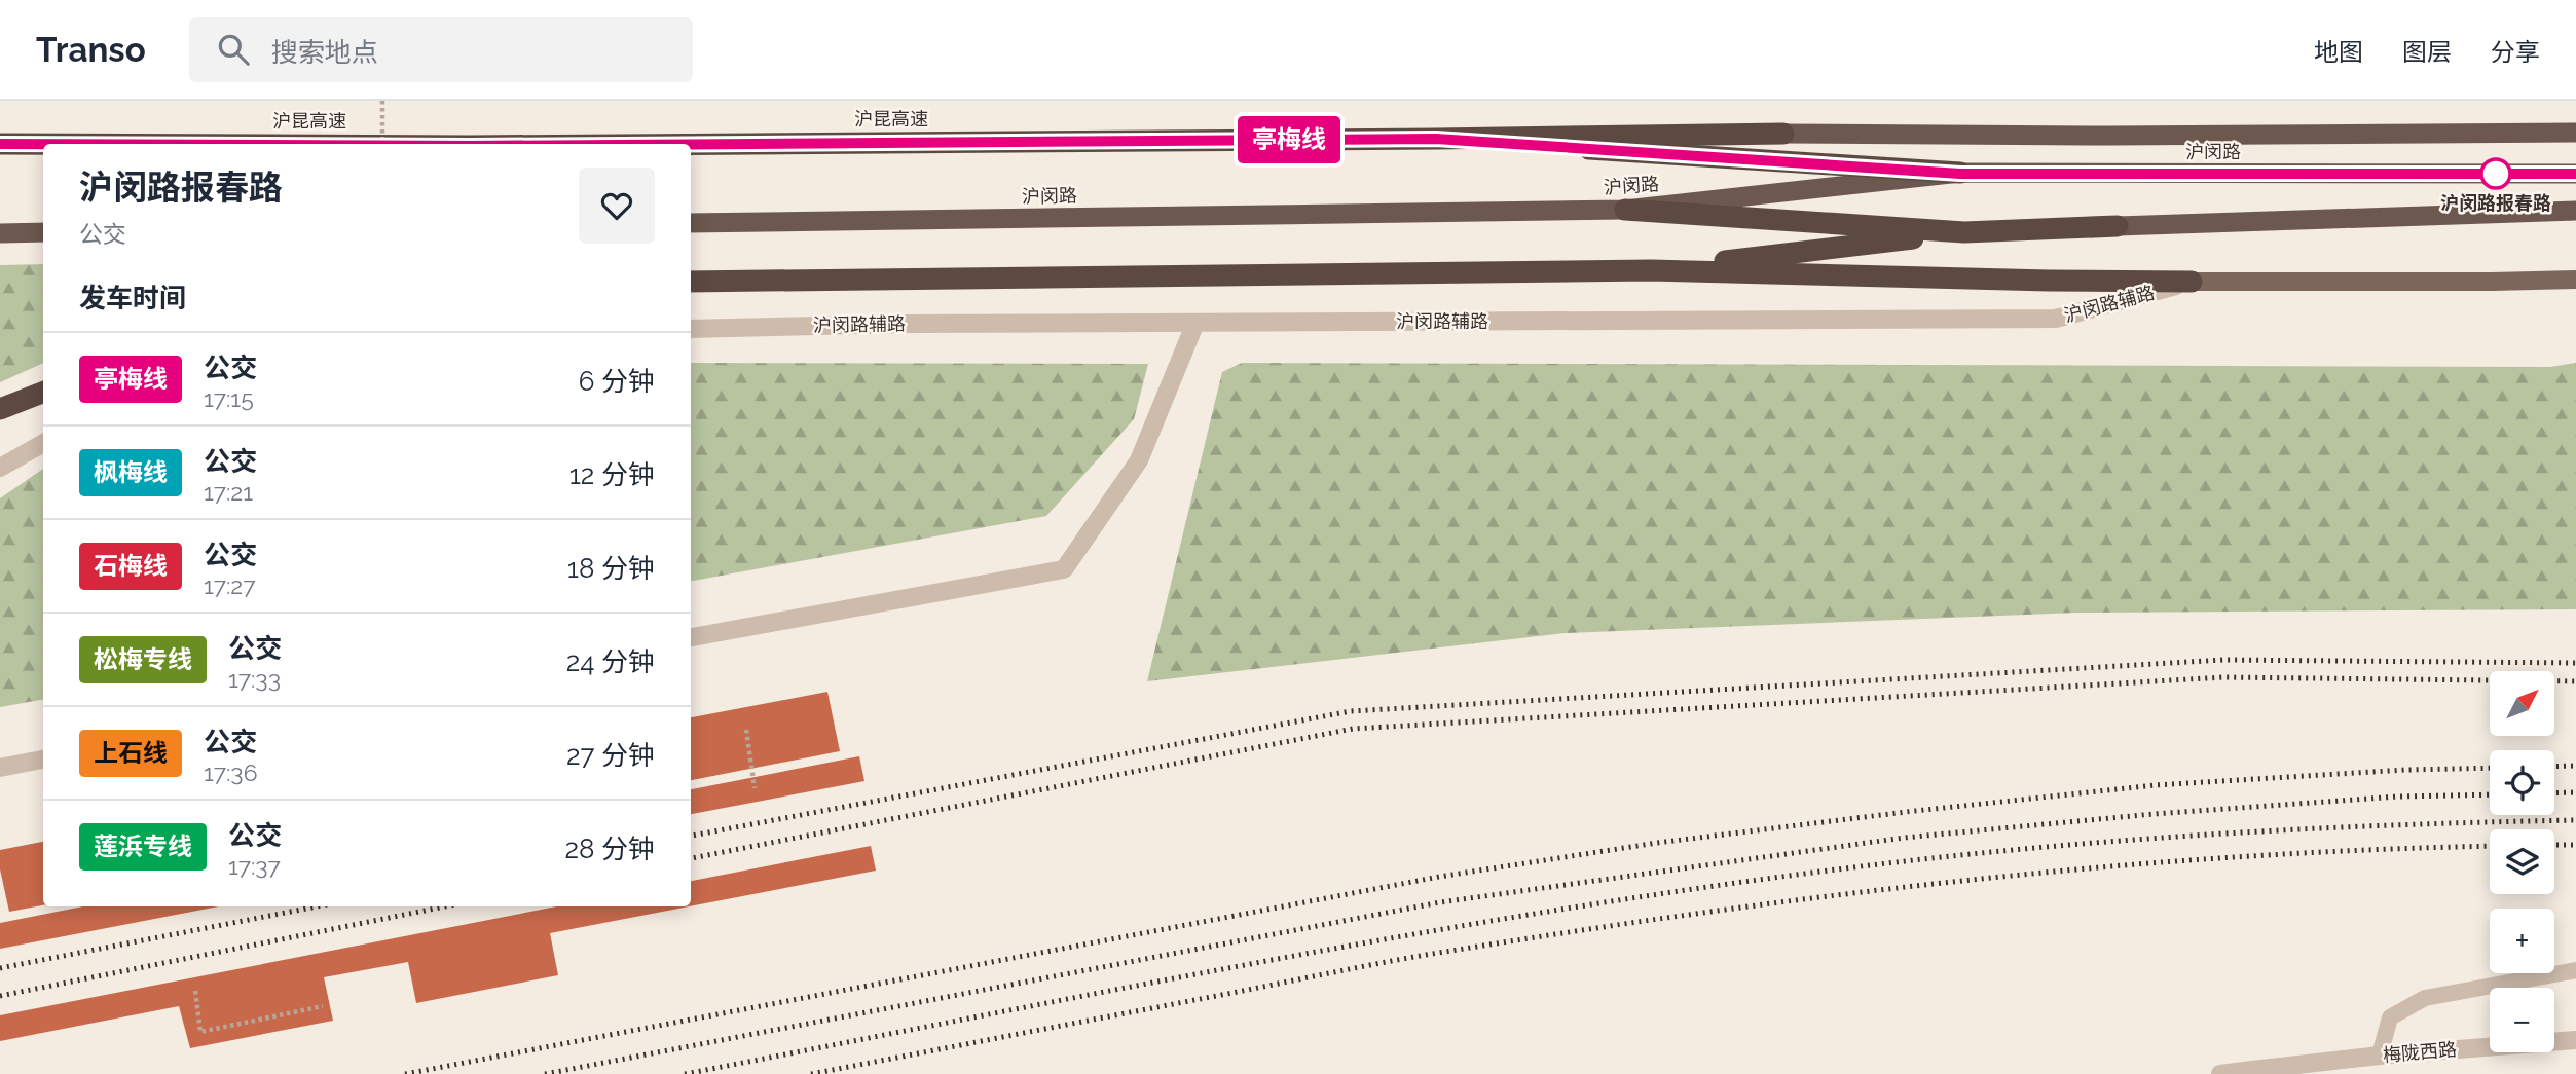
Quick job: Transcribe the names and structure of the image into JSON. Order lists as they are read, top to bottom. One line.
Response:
{"streets":{"highway":["沪昆高速","沪闵路"],"street":["沪闵路辅路","梅陇西路"]},"places":["沪闵路报春路"],"lines":["bus line 亭梅线"],"north":"top right","page":{"header":"Transo","search":"搜索地点","nav":["地图","图层","分享"],"on_map":"亭梅线","heading":[["沪闵路报春路","公交"],"发车时间"],"list":[{"mark":"亭梅线","name":"公交","note":"17:15","value":"6 分钟"},{"mark":"枫梅线","name":"公交","note":"17:21","value":"12 分钟"},{"mark":"石梅线","name":"公交","note":"17:27","value":"18 分钟"},{"mark":"松梅专线","name":"公交","note":"17:33","value":"24 分钟"},{"mark":"上石线","name":"公交","note":"17:36","value":"27 分钟"},{"mark":"莲浜专线","name":"公交","note":"17:37","value":"28 分钟"}],"map_buttons":["+","−"]}}
